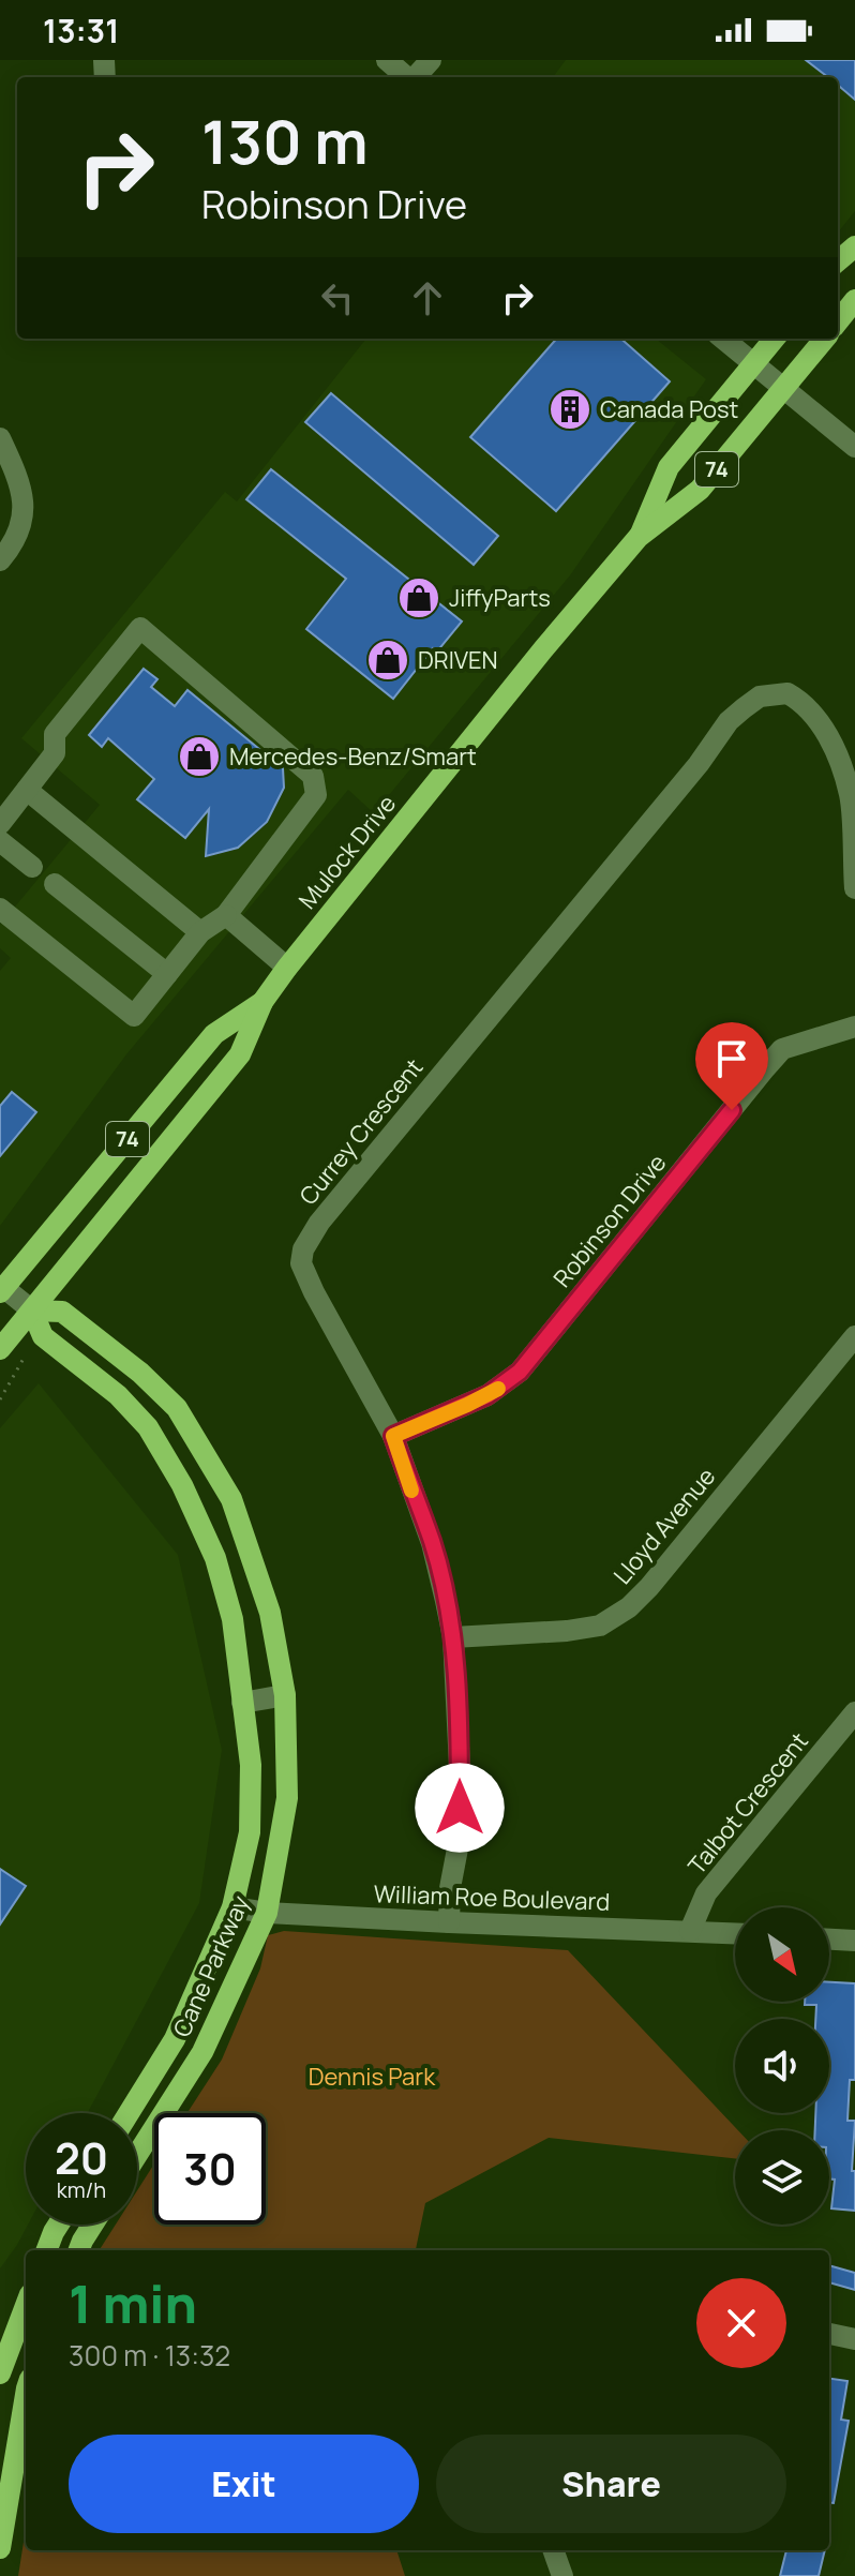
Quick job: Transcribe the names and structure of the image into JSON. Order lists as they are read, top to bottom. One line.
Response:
{"streets":{"main road":["74","Mulock Drive","Cane Parkway"],"street":["Currey Crescent","Robinson Drive","Lloyd Avenue","Talbot Crescent","William Roe Boulevard"]},"crossings":[["Mulock Drive","Cane Parkway"],["Currey Crescent","Robinson Drive"],["Currey Crescent","Lloyd Avenue"],["Currey Crescent","William Roe Boulevard"],["Talbot Crescent","William Roe Boulevard"],["William Roe Boulevard","Cane Parkway"]],"parks":["Dennis Park"],"places":{"building":["Canada Post"],"shop":["JiffyParts","DRIVEN","Mercedes-Benz/Smart"]},"north":"bottom right","page":{"status":"13:31","turn":["130 m","Robinson Drive"],"speed":"20 km/h","limit":"30","heading":["1 min","300 m · 13:32"],"buttons":["Exit","Share"]}}
